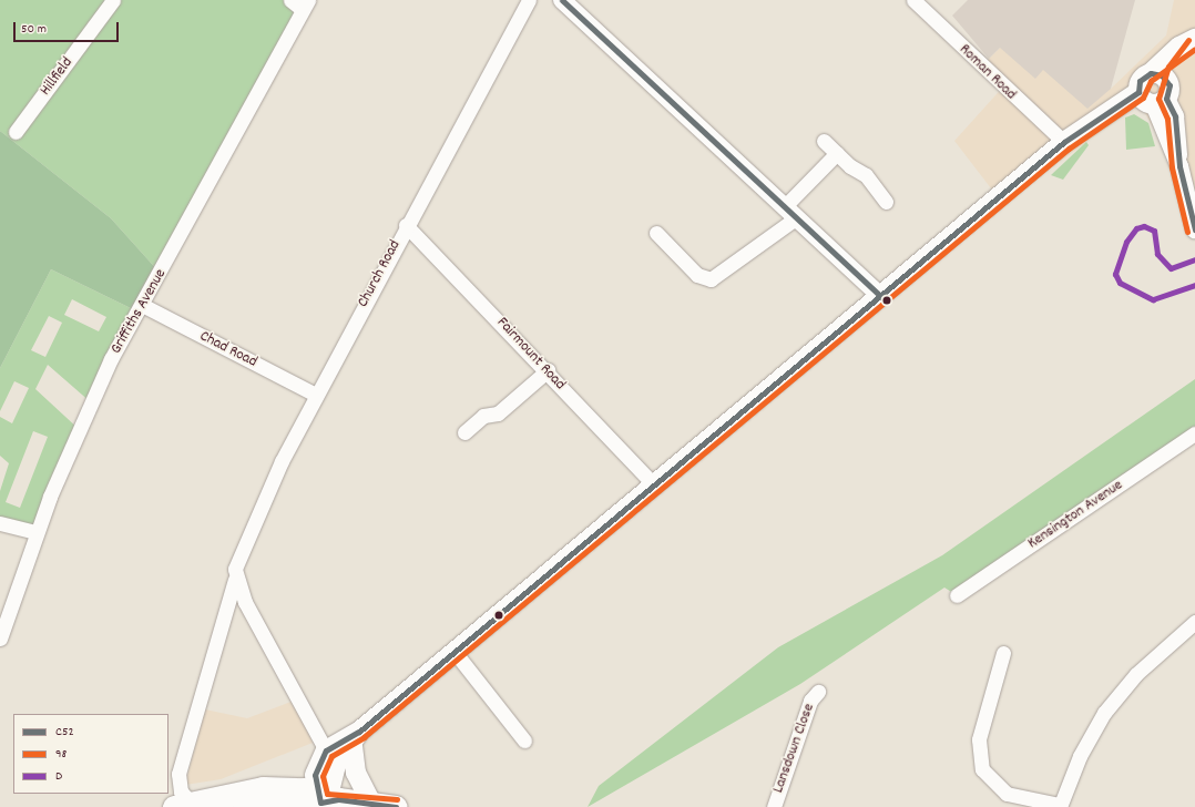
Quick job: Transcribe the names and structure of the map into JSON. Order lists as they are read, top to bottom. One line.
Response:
{"streets":{"street":["Roman Road","Hillfield","Church Road","Griffiths Avenue","Chad Road","Fairmount Road","Kensington Avenue","Lansdown Close"]},"crossings":[["Church Road","Chad Road"],["Church Road","Fairmount Road"],["Griffiths Avenue","Chad Road"]],"lines":["transit line C52","transit line 98","transit line D"],"legend":["C52","98","D"],"scale_bar":"50 m"}
